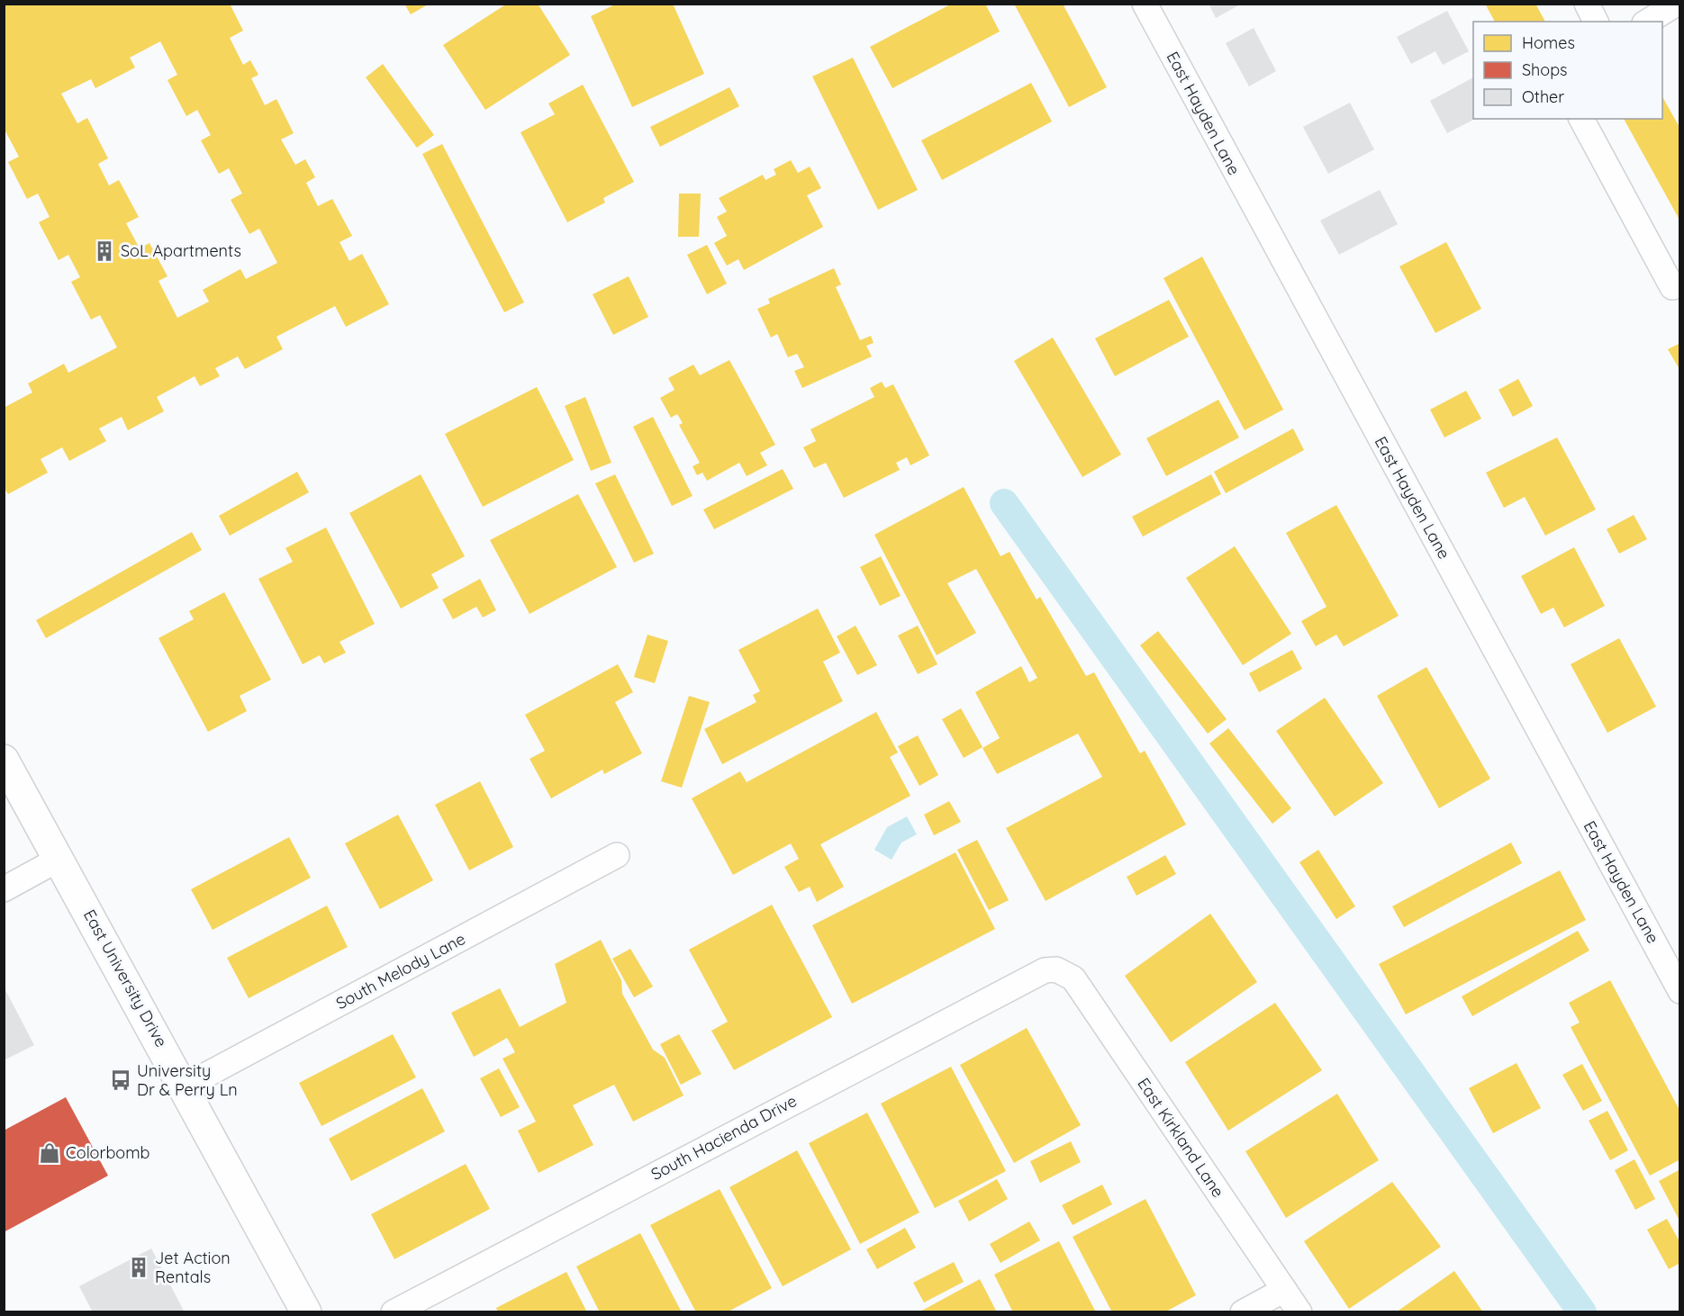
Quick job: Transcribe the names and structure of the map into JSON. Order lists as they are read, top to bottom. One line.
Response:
{"streets":{"main road":["East University Drive"],"street":["East Hayden Lane","South Melody Lane","South Hacienda Drive","East Kirkland Lane"]},"crossings":[["South Melody Lane","East University Drive"],["South Hacienda Drive","East Kirkland Lane"]],"places":{"building":["SoL Apartments","Jet Action Rentals"],"bus stop":["University Dr & Perry Ln"],"shop":["Colorbomb"]},"legend":["Homes","Shops","Other"]}
